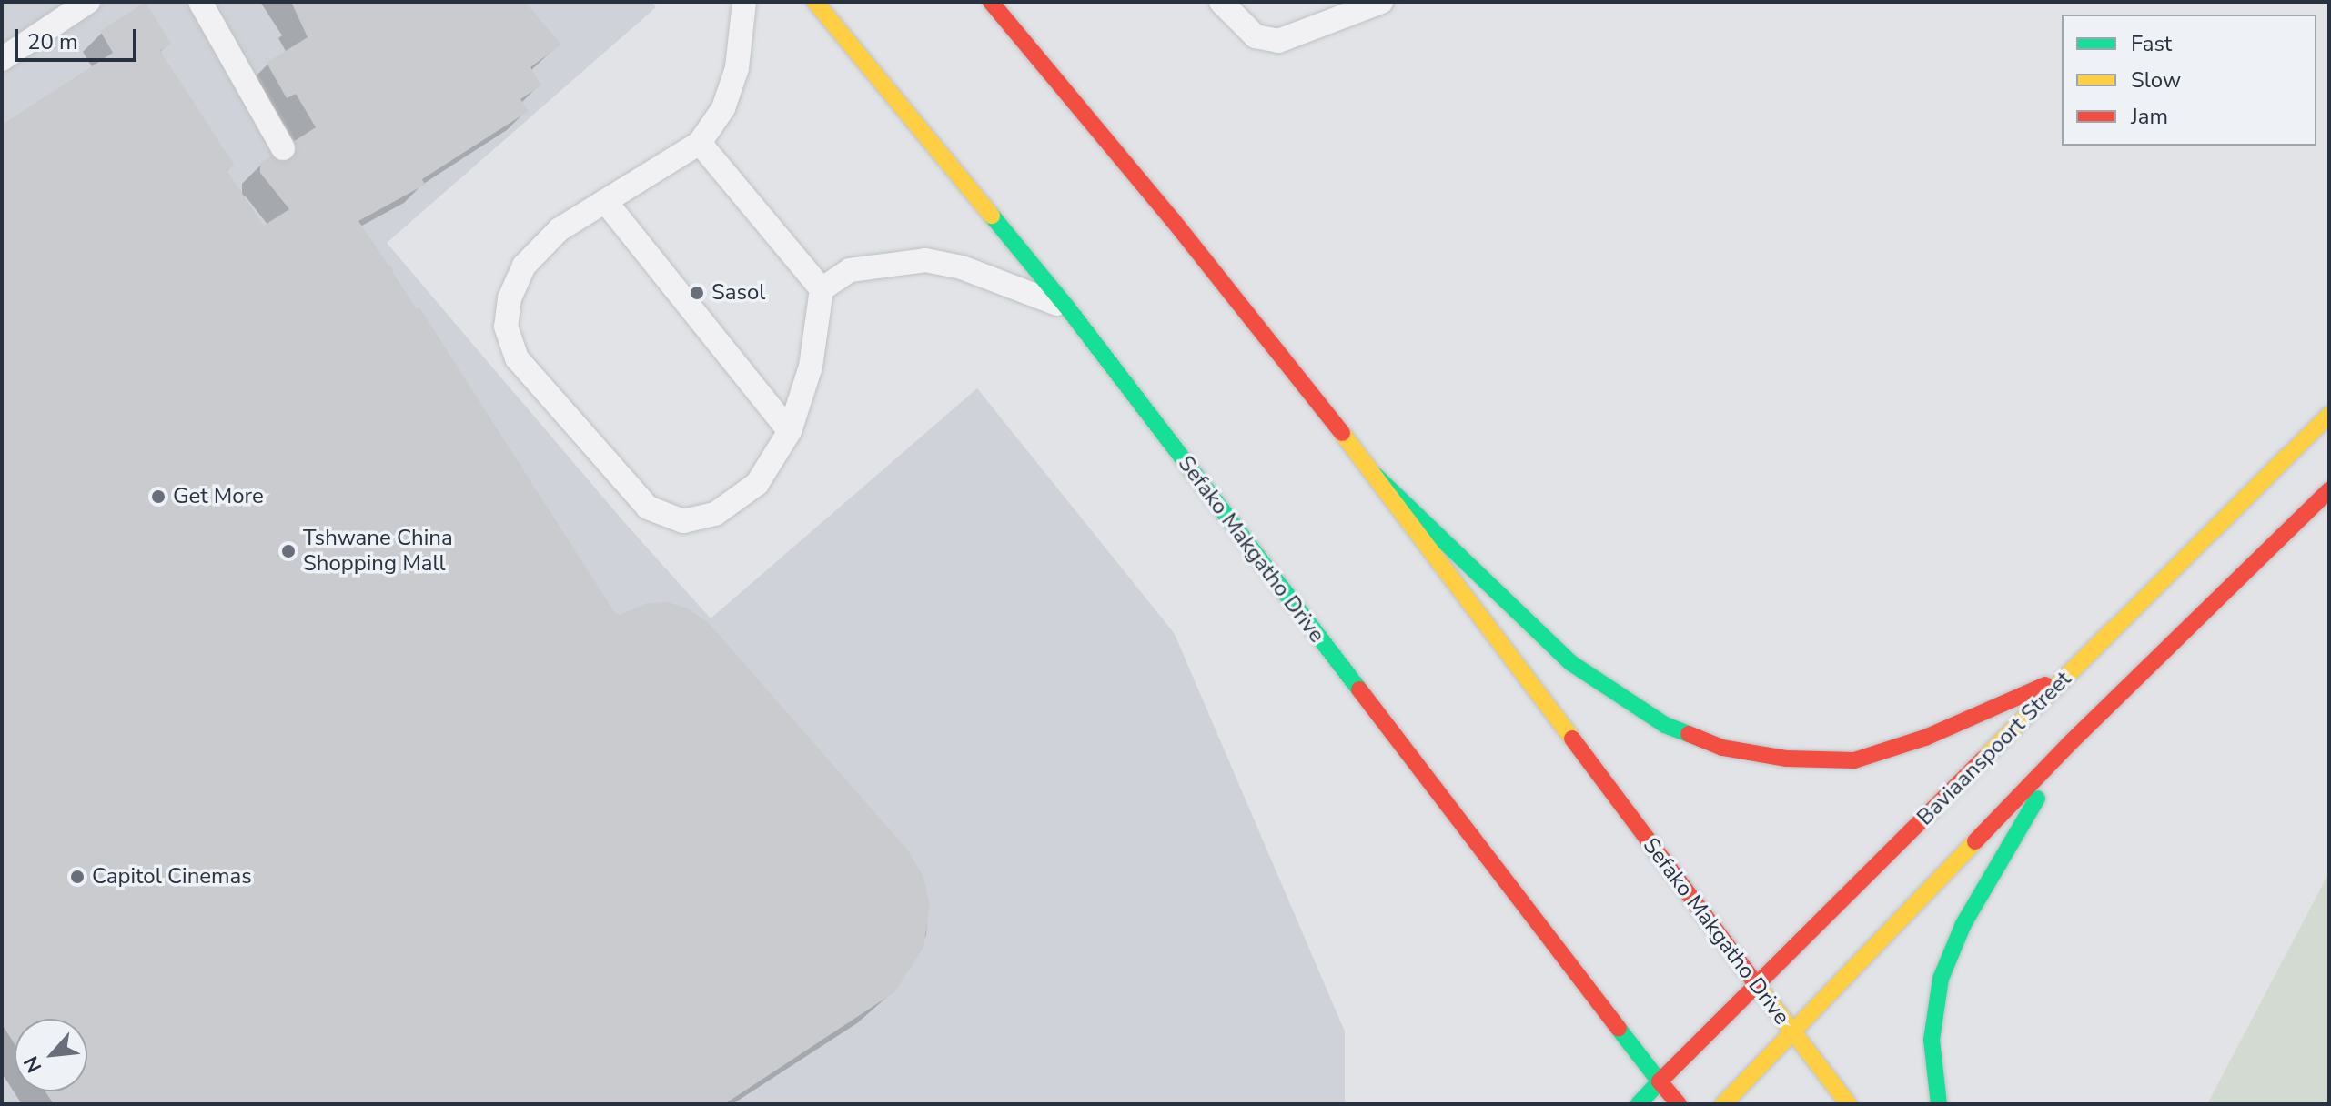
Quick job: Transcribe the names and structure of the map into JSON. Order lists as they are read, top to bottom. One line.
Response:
{"streets":{"main road":["Sefako Makgatho Drive","Baviaanspoort Street"]},"crossings":[["Sefako Makgatho Drive","Baviaanspoort Street"]],"places":["Sasol","Get More","Tshwane China Shopping Mall","Capitol Cinemas"],"legend":["Fast","Slow","Jam"],"scale_bar":"20 m","north":"bottom left"}
